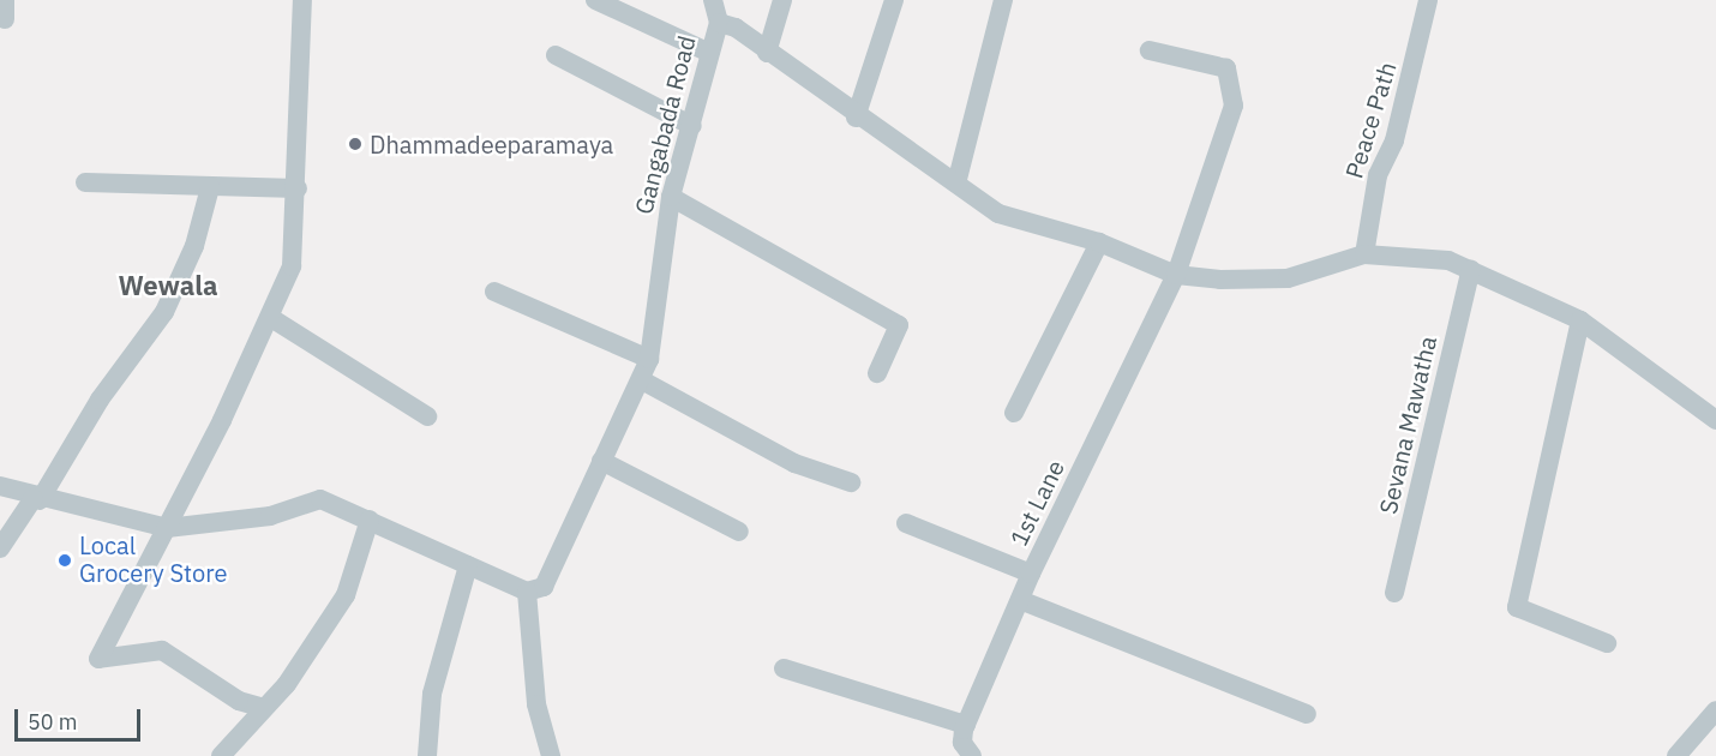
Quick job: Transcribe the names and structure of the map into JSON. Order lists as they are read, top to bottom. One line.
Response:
{"streets":{"street":["Peace Path","Gangabada Road","Sevana Mawatha","1st Lane"]},"crossings":[["Peace Path","Gangabada Road"],["Gangabada Road","Sevana Mawatha"],["Gangabada Road","1st Lane"]],"districts":["Wewala"],"places":["Dhammadeeparamaya","Local Grocery Store"],"scale_bar":"50 m"}
